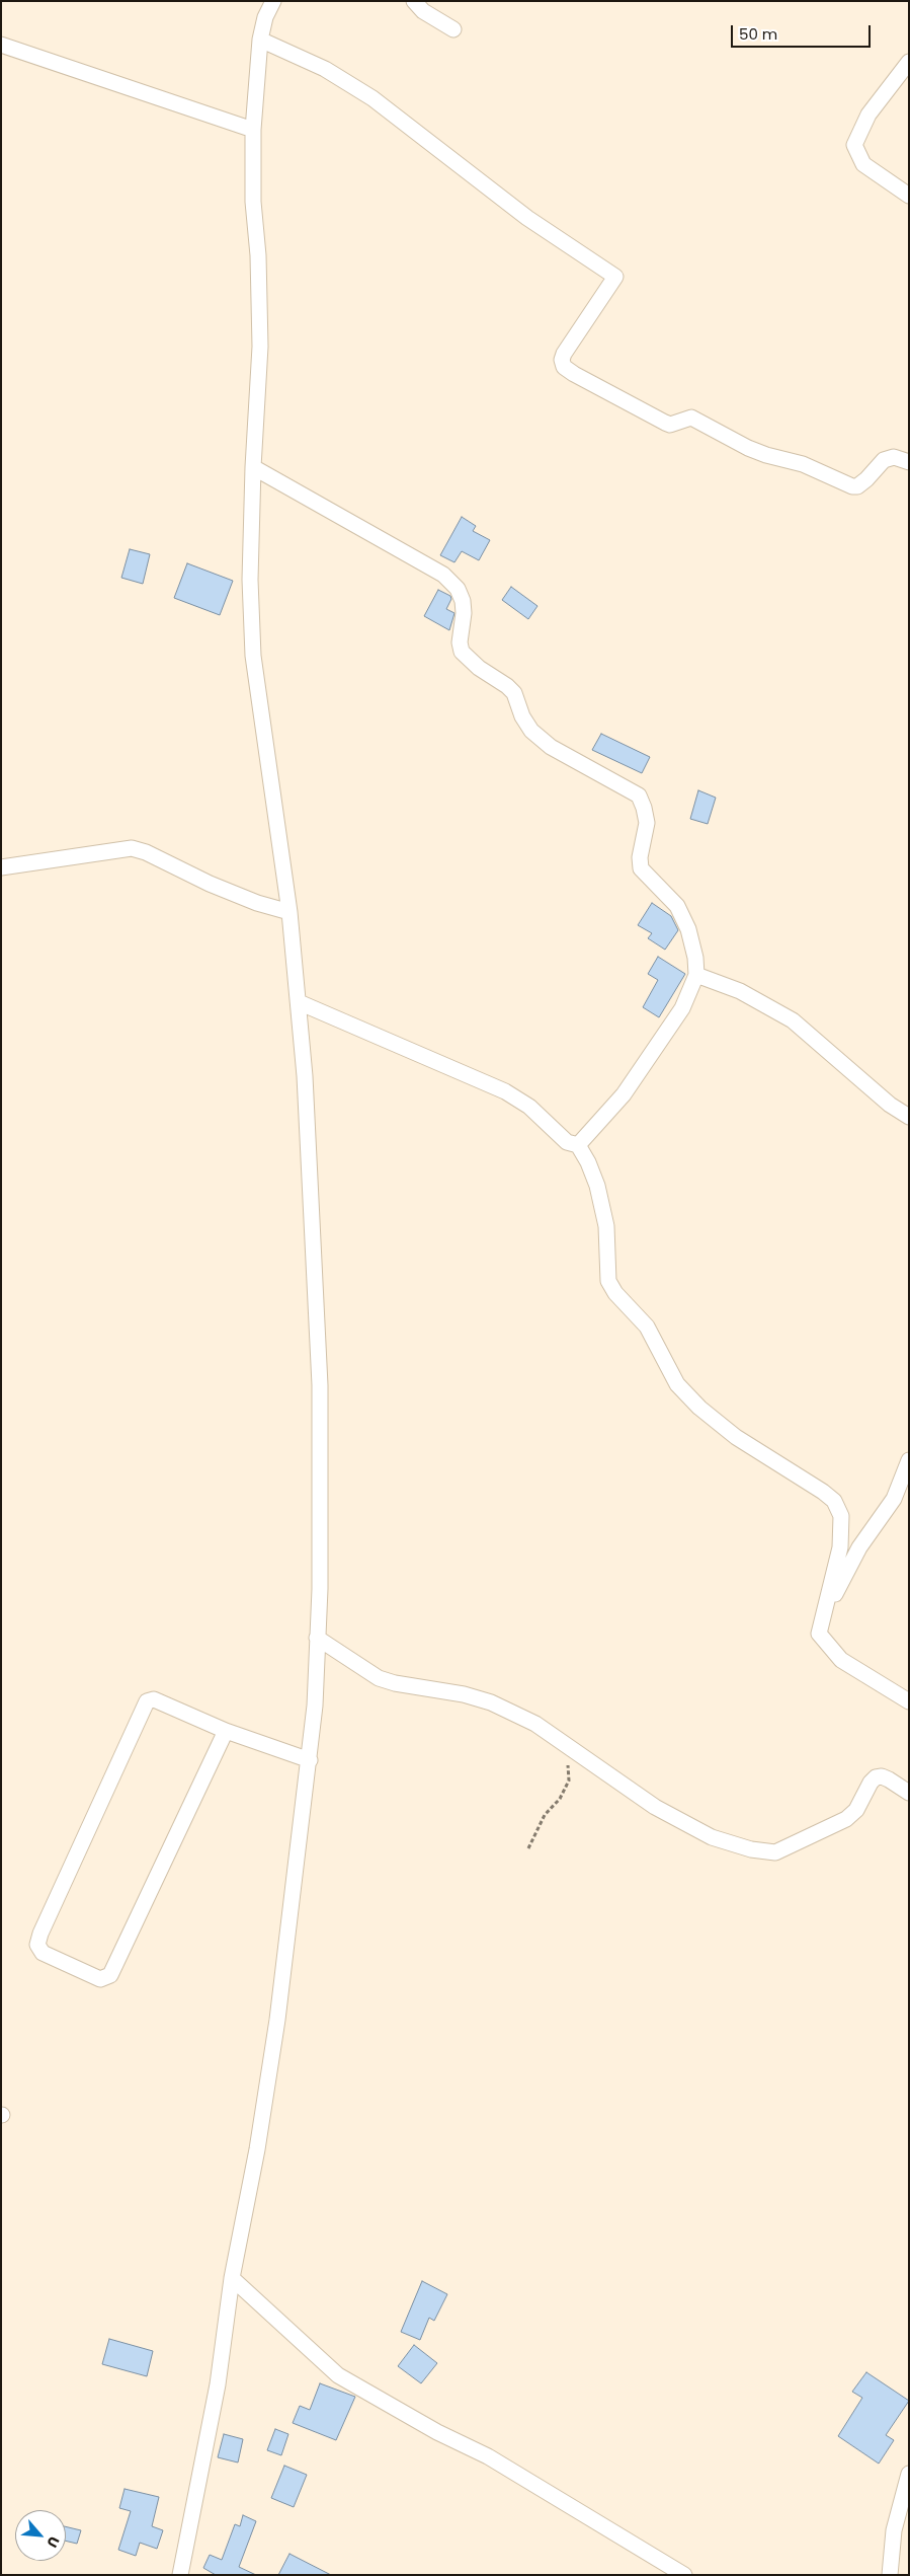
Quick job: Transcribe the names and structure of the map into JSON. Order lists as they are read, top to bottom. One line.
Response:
{"scale_bar":"50 m","north":"bottom right"}
